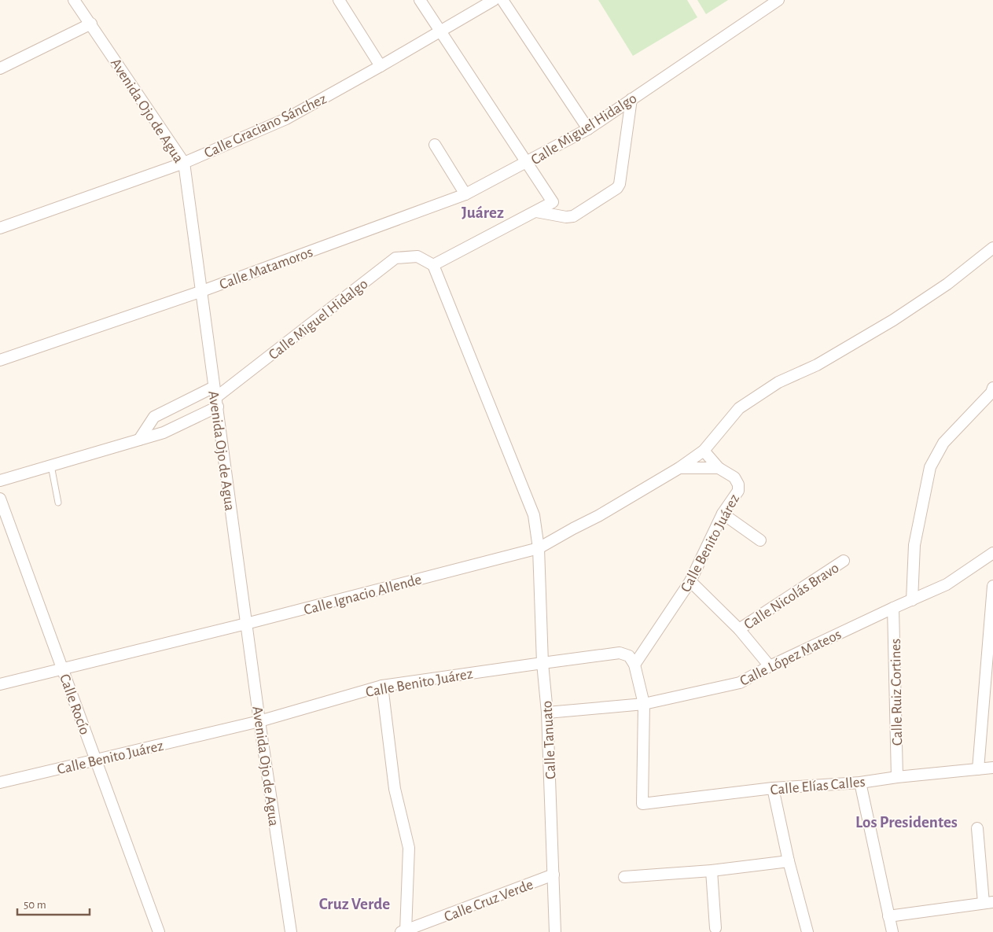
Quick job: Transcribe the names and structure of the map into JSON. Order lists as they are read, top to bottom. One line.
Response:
{"streets":{"street":["Avenida Ojo de Agua","Calle Graciano Sánchez","Calle Miguel Hidalgo","Calle Matamoros","Calle Benito Juárez","Calle Ignacio Allende","Calle Nicolás Bravo","Calle López Mateos","Calle Ruiz Cortines","Calle Rocío","Calle Tanuato","Calle Elías Calles","Calle Cruz Verde"]},"crossings":[["Avenida Ojo de Agua","Calle Graciano Sánchez"],["Avenida Ojo de Agua","Calle Miguel Hidalgo"],["Avenida Ojo de Agua","Calle Matamoros"],["Avenida Ojo de Agua","Calle Benito Juárez"],["Avenida Ojo de Agua","Calle Ignacio Allende"],["Calle Miguel Hidalgo","Calle Matamoros"],["Calle Miguel Hidalgo","Calle Tanuato"],["Calle Benito Juárez","Calle Rocío"],["Calle Benito Juárez","Calle Tanuato"],["Calle Ignacio Allende","Calle Rocío"],["Calle Ignacio Allende","Calle Tanuato"],["Calle López Mateos","Calle Ruiz Cortines"],["Calle López Mateos","Calle Tanuato"],["Calle López Mateos","Calle Elías Calles"],["Calle Ruiz Cortines","Calle Elías Calles"],["Calle Tanuato","Calle Cruz Verde"]],"districts":["Juárez","Los Presidentes","Cruz Verde"],"scale_bar":"50 m"}
